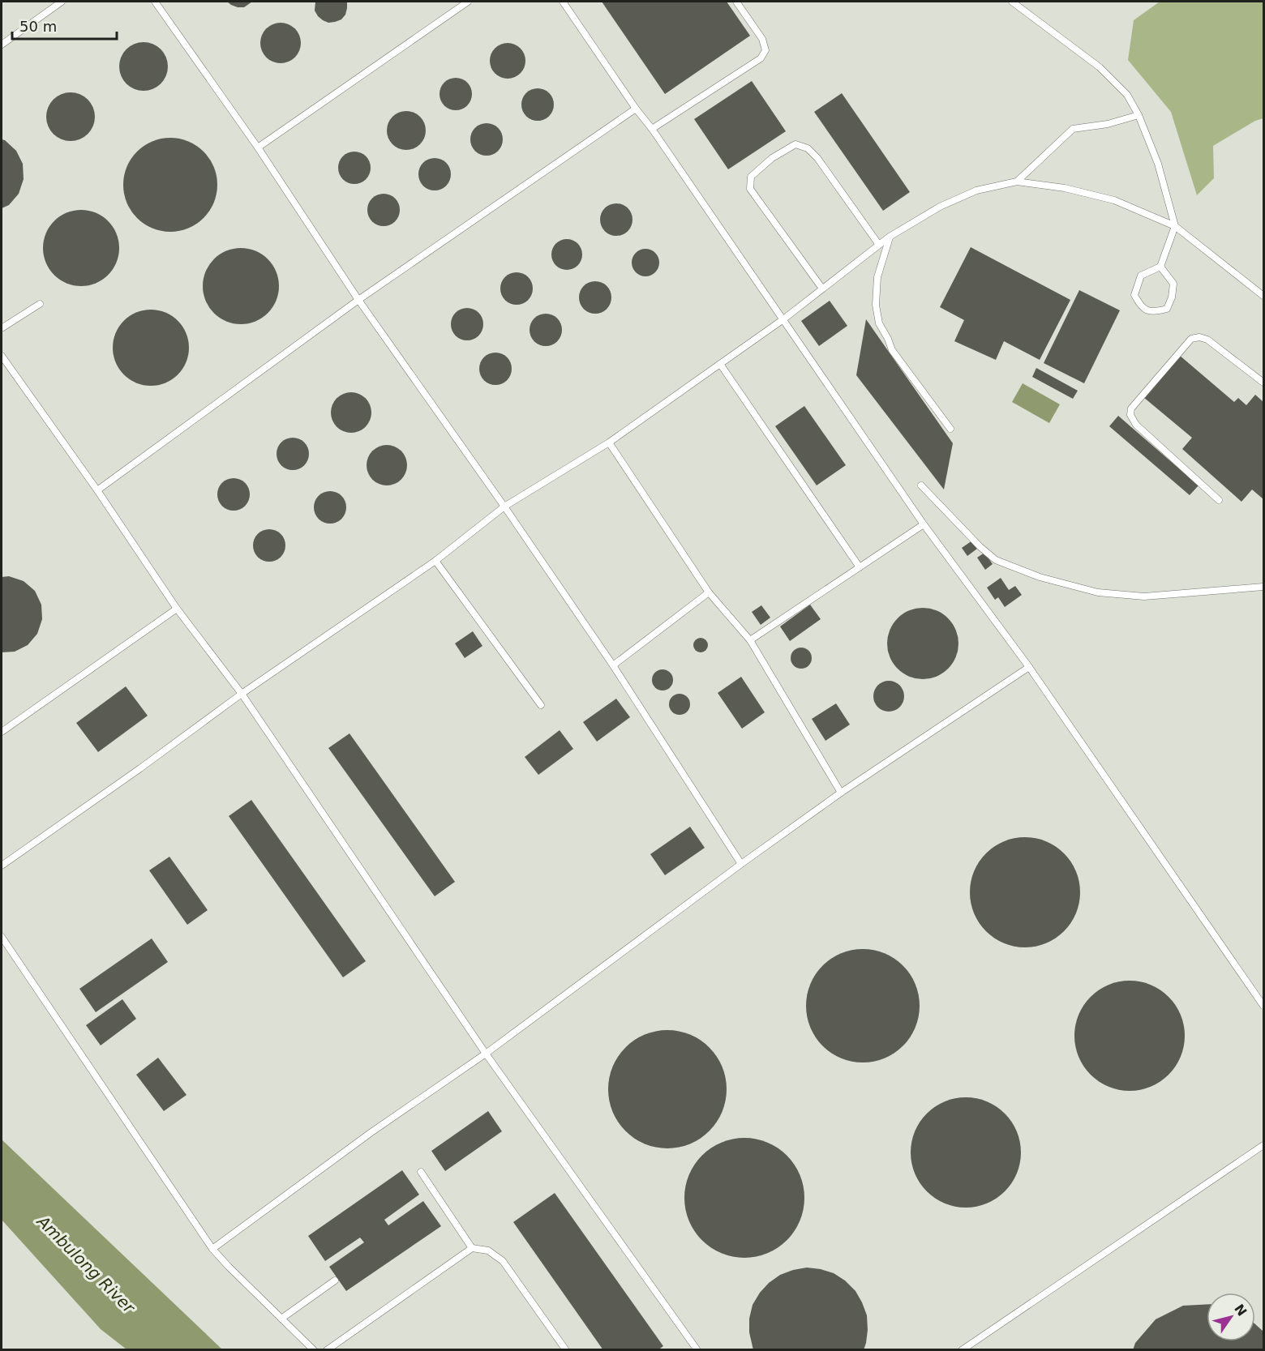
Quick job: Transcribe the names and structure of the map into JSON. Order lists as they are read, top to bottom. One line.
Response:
{"water":["Ambulong River"],"scale_bar":"50 m","north":"top right"}
